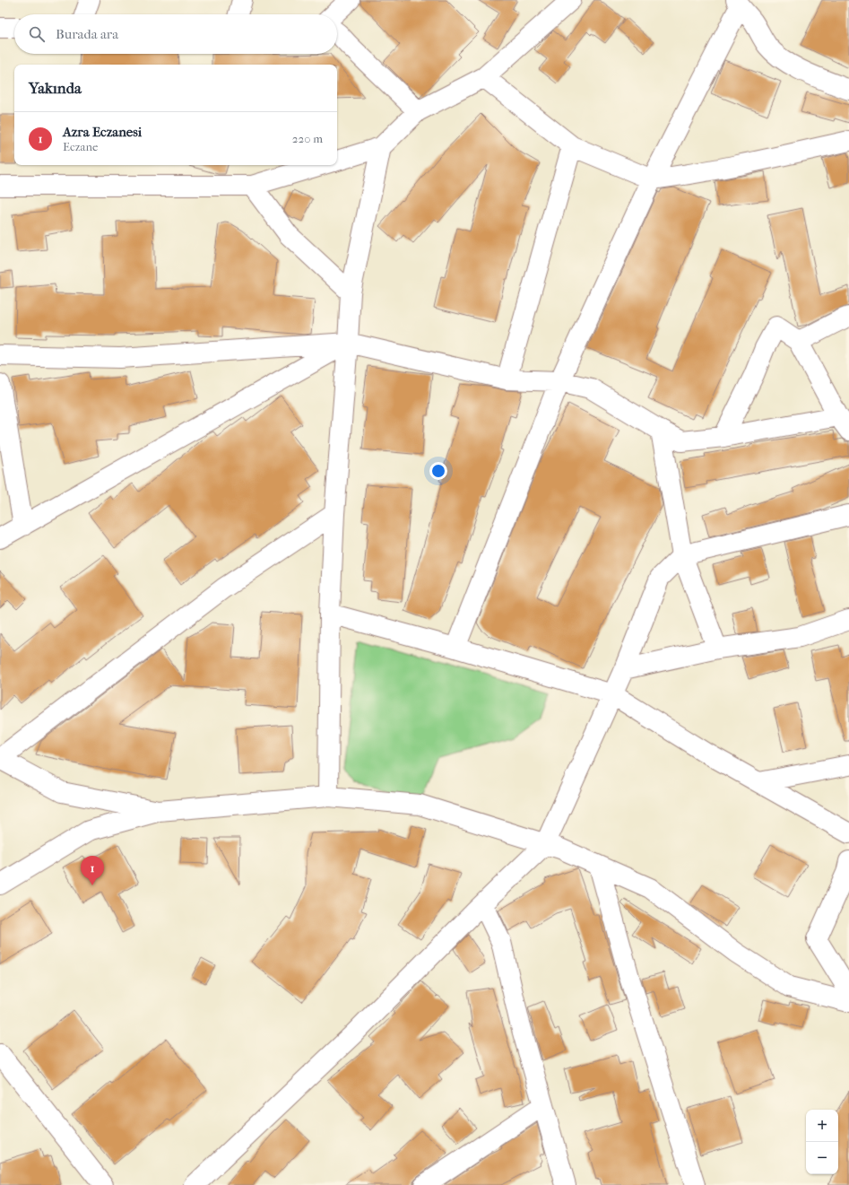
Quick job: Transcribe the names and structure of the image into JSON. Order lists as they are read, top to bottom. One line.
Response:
{"page":{"search":"Burada ara","heading":"Yakında","list":[{"mark":"1","name":"Azra Eczanesi","note":"Eczane","value":"220 m"}],"pins":"1","map_buttons":["+","−"]}}
